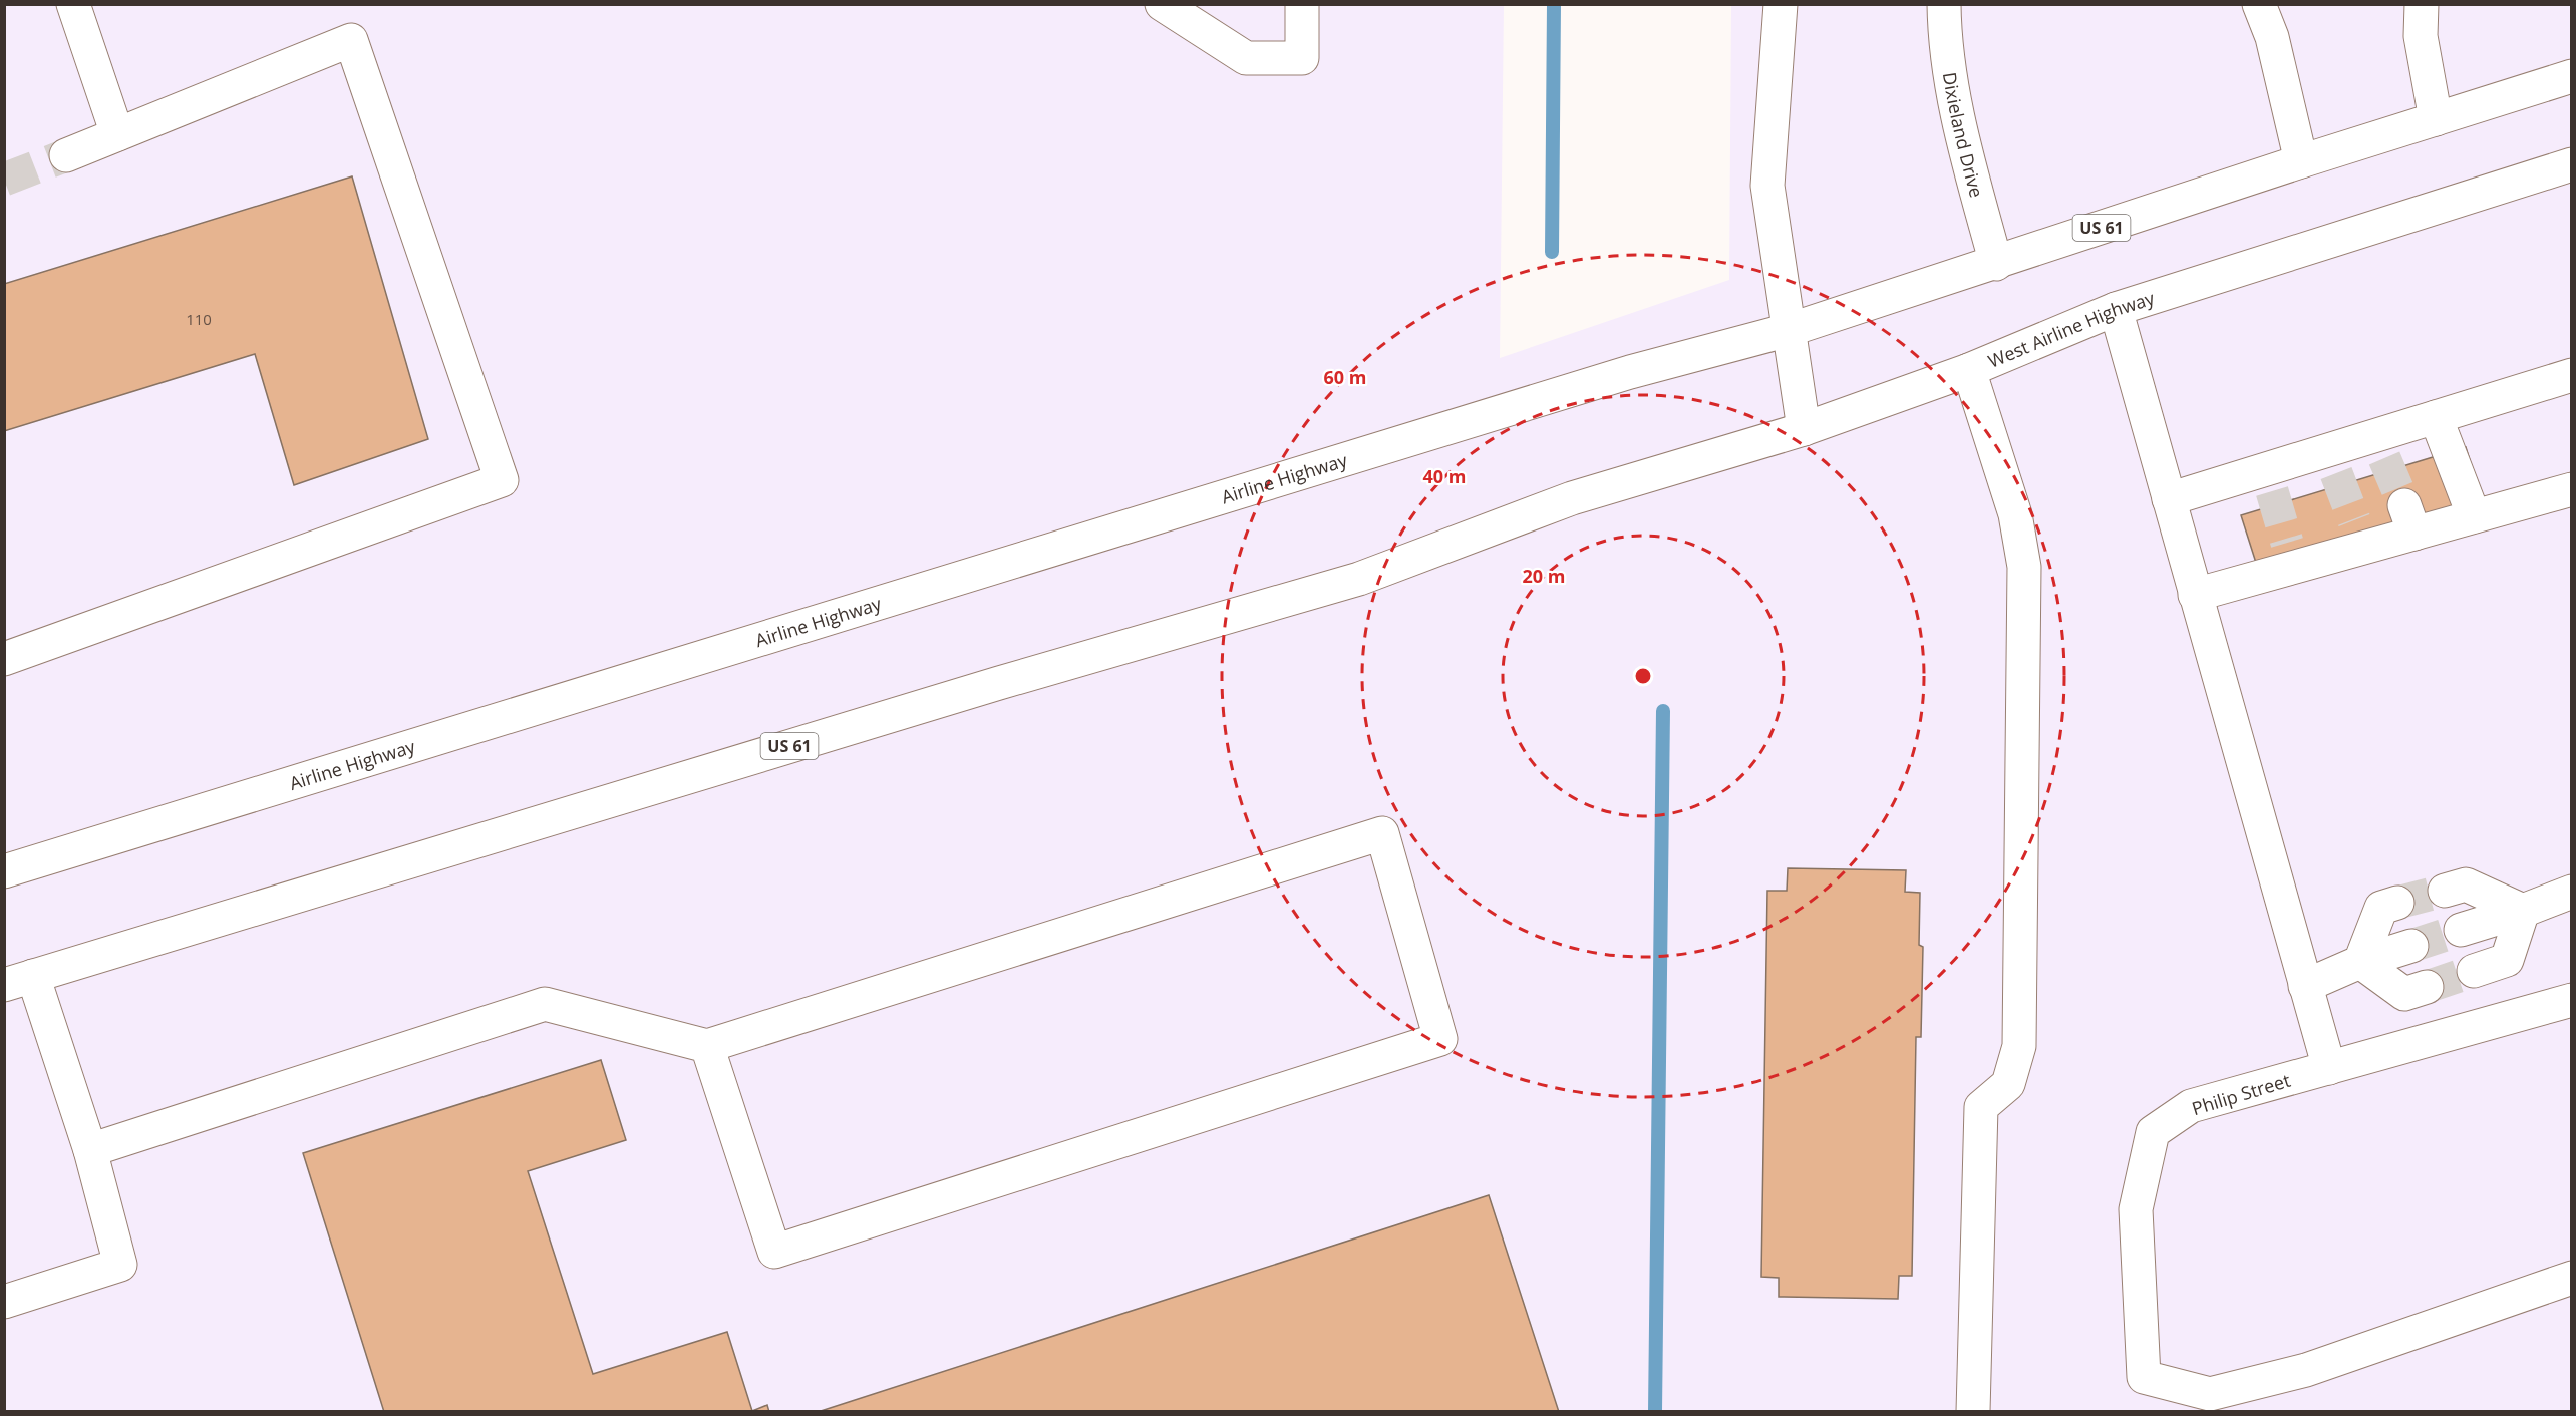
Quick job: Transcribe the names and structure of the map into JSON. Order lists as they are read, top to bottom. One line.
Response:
{"streets":{"main road":["Dixieland Drive","US 61","West Airline Highway","Airline Highway","Philip Street"]},"crossings":[["Dixieland Drive","US 61"],["US 61","Airline Highway"]],"house_numbers":["110"],"rings":["60 m","40 m","20 m"]}
